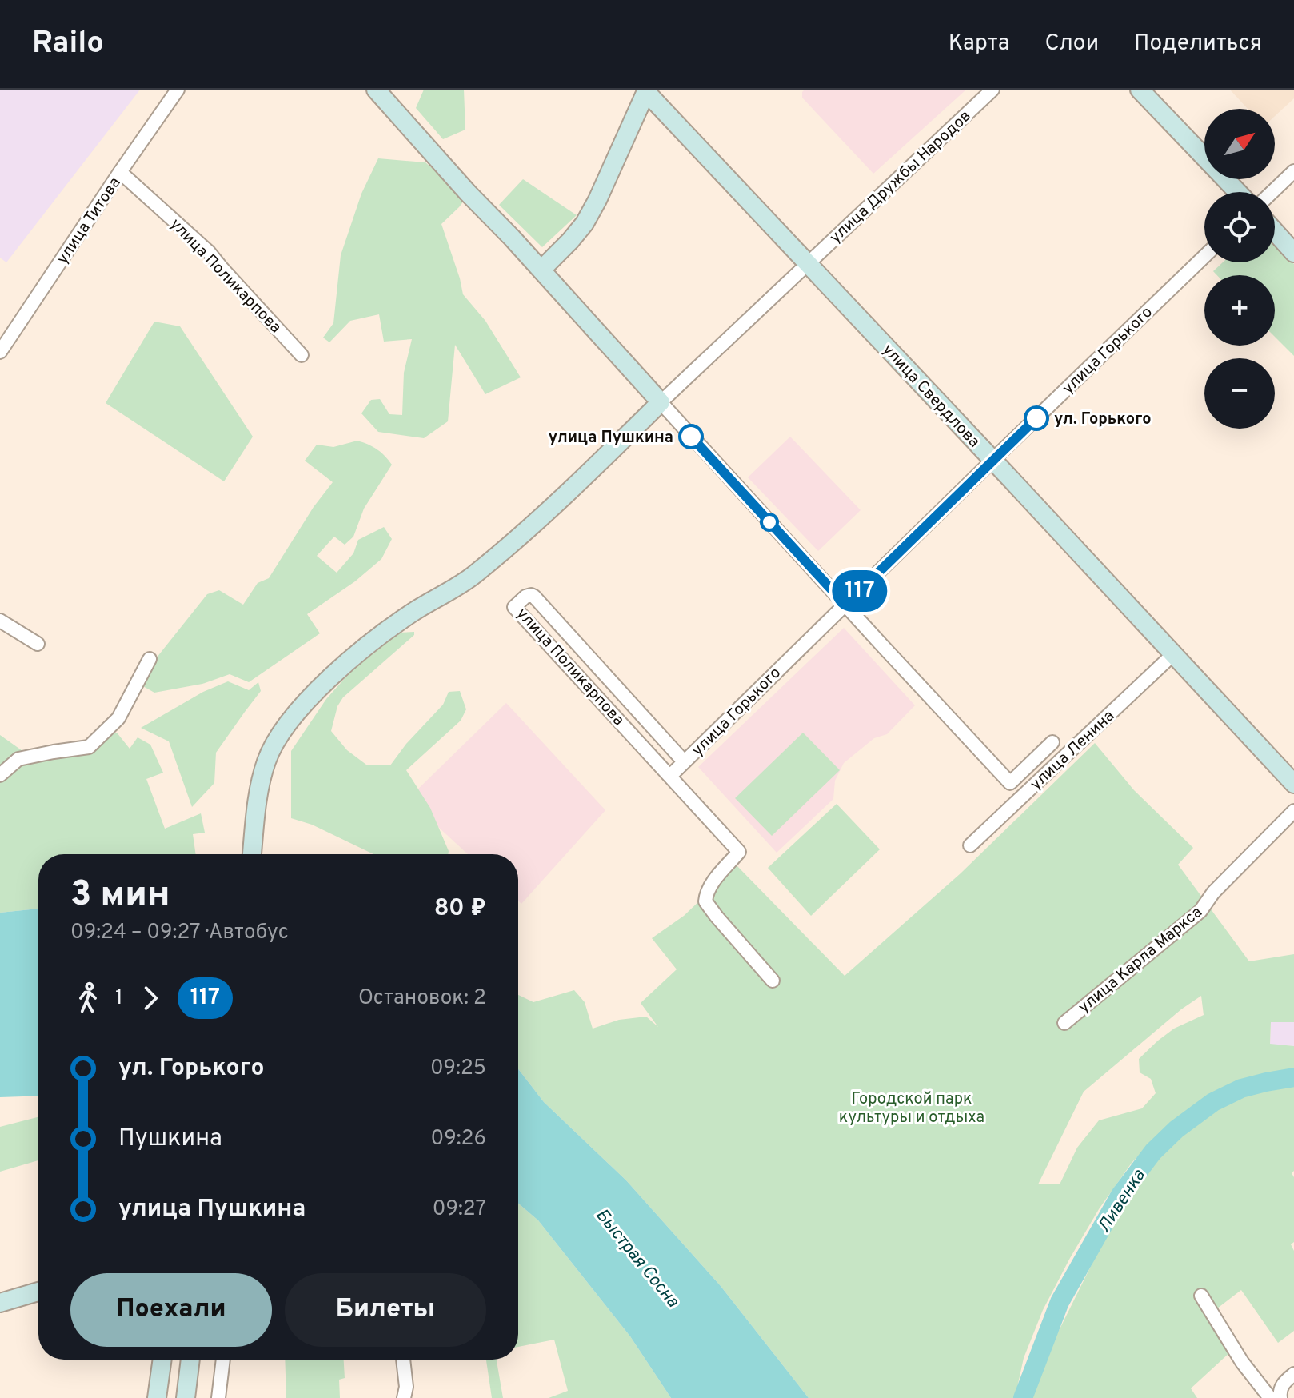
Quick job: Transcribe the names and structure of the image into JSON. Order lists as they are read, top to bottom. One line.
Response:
{"streets":{"street":["улица Дружбы Народов","улица Титова","улица Поликарпова","улица Горького","улица Свердлова","улица Ленина","улица Карла Маркса"]},"crossings":[["улица Дружбы Народов","улица Свердлова"],["улица Титова","улица Поликарпова"],["улица Поликарпова","улица Горького"],["улица Горького","улица Свердлова"],["улица Горького","улица Ленина"],["улица Свердлова","улица Ленина"]],"water":["Ливенка","Быстрая Сосна"],"parks":["Городской парк культуры и отдыха"],"places":["ул. Горького","улица Пушкина"],"lines":["bus line 117"],"north":"top right","page":{"header":"Railo","nav":["Карта","Слои","Поделиться"],"on_map":"117","map_buttons":["+","−"],"heading":["3 мин","09:24 – 09:27 · Автобус","80 ₽"],"legs":["1","117","Остановок: 2"],"list":[{"name":"ул. Горького","value":"09:25"},{"name":"Пушкина","value":"09:26"},{"name":"улица Пушкина","value":"09:27"}],"buttons":["Поехали","Билеты"]}}
